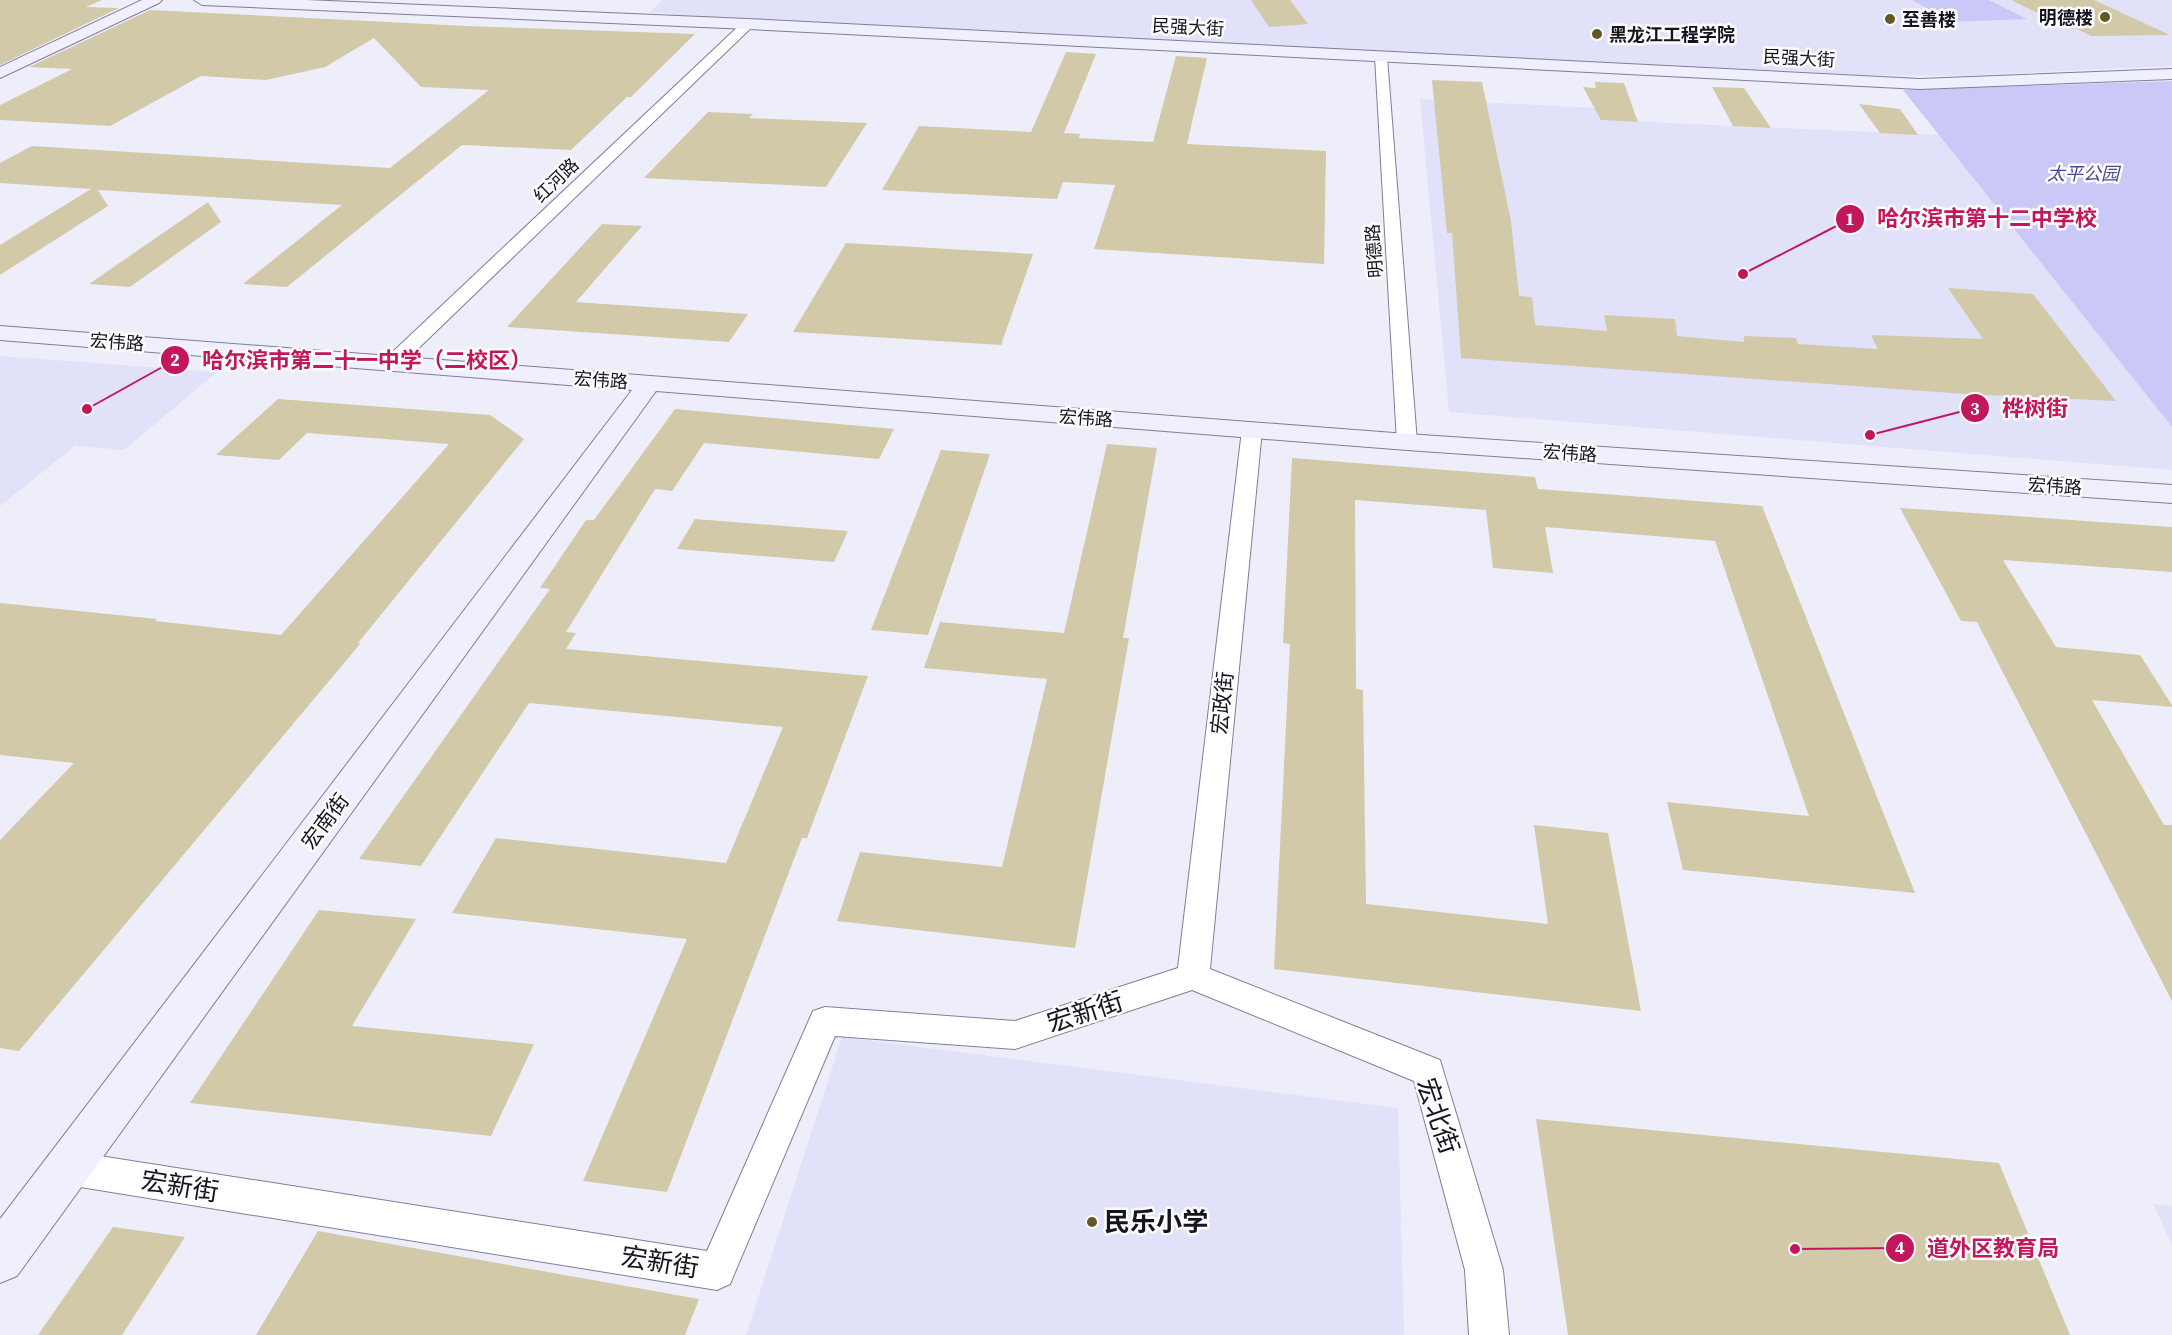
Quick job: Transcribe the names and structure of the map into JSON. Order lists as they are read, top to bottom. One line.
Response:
{"streets":{"street":["民强大街","红河路","明德路","宏伟路","宏政街","宏南街","宏新街","宏北街"]},"crossings":[["民强大街","红河路"],["民强大街","明德路"],["红河路","宏伟路"],["明德路","宏伟路"],["宏伟路","宏政街"],["宏伟路","宏南街"],["宏政街","宏新街"],["宏政街","宏北街"],["宏南街","宏新街"],["宏新街","宏北街"]],"parks":["太平公园"],"places":["明德楼","至善楼","黑龙江工程学院","哈尔滨市第十二中学校","哈尔滨市第二十一中学（二校区）","桦树街","民乐小学","道外区教育局"]}
